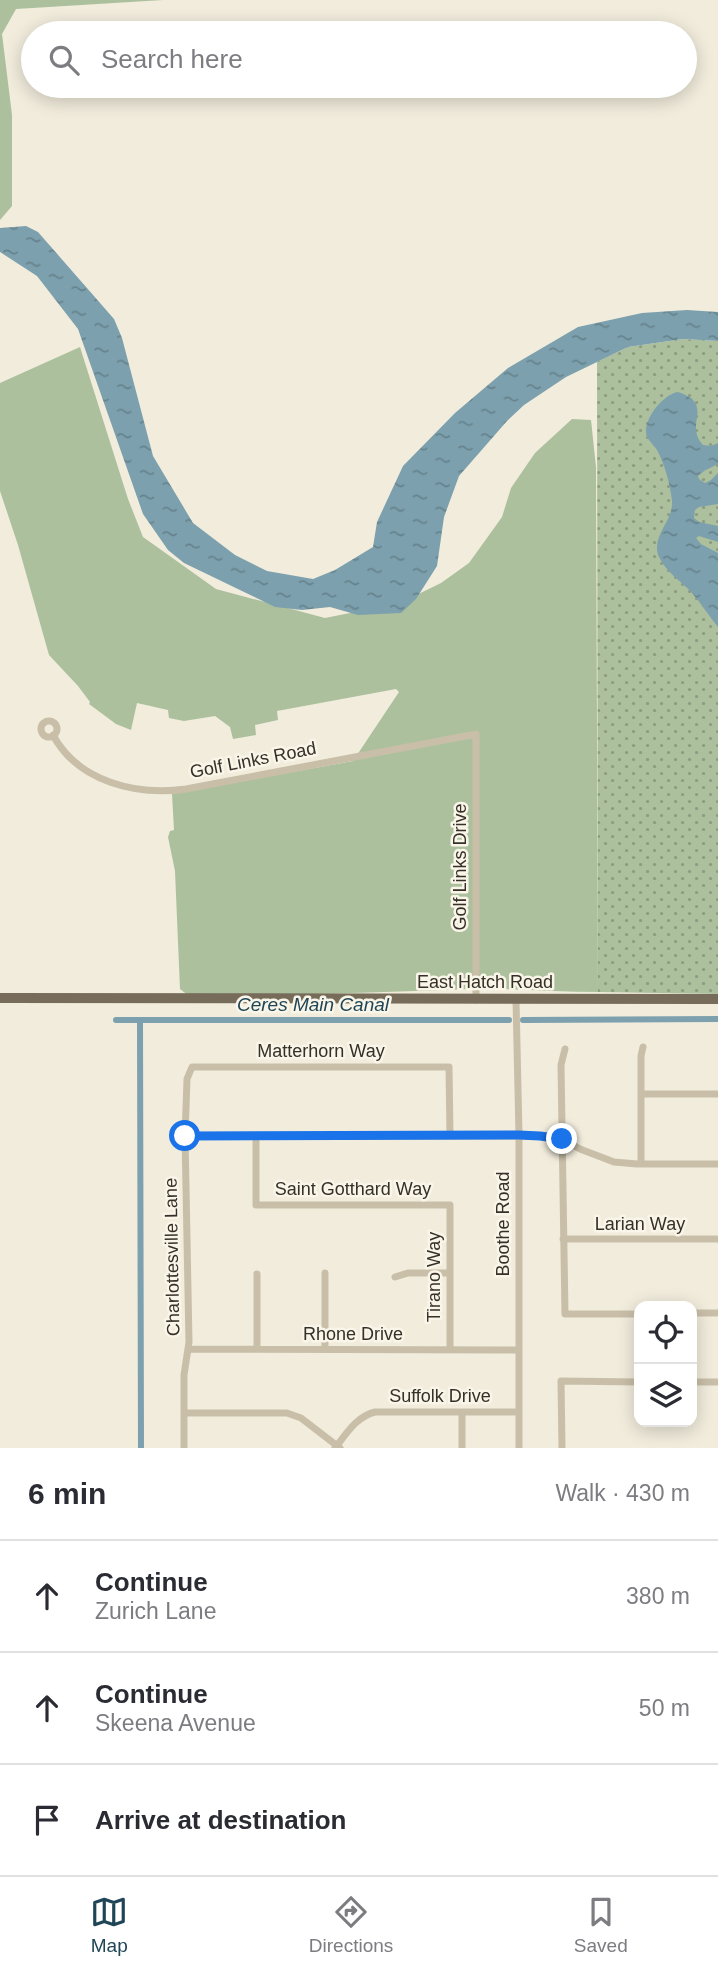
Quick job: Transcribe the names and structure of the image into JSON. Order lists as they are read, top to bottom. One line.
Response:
{"streets":{"main road":["East Hatch Road"],"street":["Golf Links Road","Golf Links Drive","Matterhorn Way","Saint Gotthard Way","Boothe Road","Larian Way","Charlottesville Lane","Tirano Way","Rhone Drive","Suffolk Drive"]},"crossings":[["Golf Links Road","Golf Links Drive"],["Golf Links Drive","East Hatch Road"],["East Hatch Road","Boothe Road"],["Matterhorn Way","Charlottesville Lane"],["Saint Gotthard Way","Tirano Way"],["Boothe Road","Rhone Drive"],["Boothe Road","Suffolk Drive"],["Charlottesville Lane","Rhone Drive"],["Tirano Way","Rhone Drive"]],"water":["Ceres Main Canal"],"page":{"search":"Search here","heading":["6 min","Walk · 430 m"],"list":[["Continue","Zurich Lane","380 m"],["Continue","Skeena Avenue","50 m"],"Arrive at destination"],"nav":["Map","Directions","Saved"]}}
